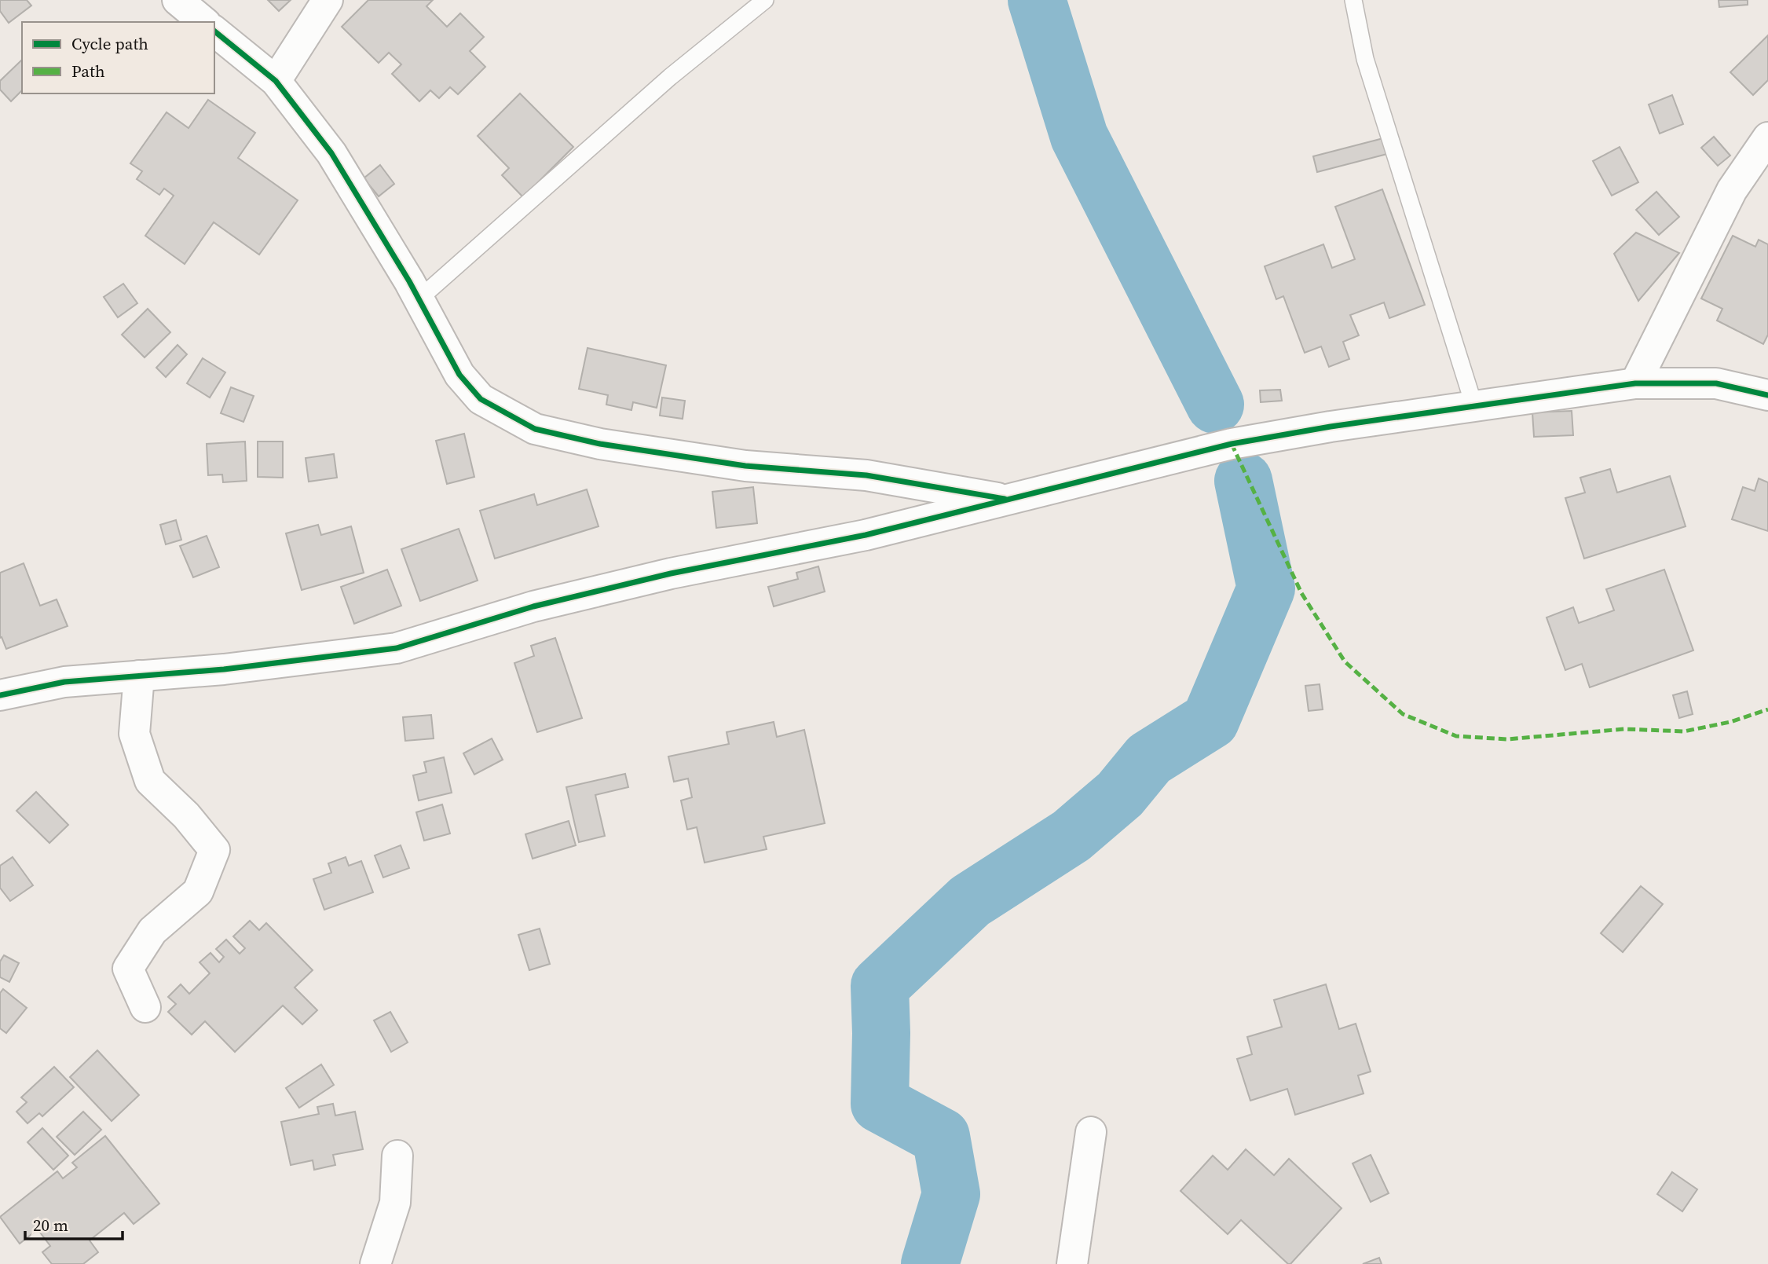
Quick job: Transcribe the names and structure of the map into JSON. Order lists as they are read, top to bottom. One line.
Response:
{"legend":["Cycle path","Path"],"scale_bar":"20 m"}
